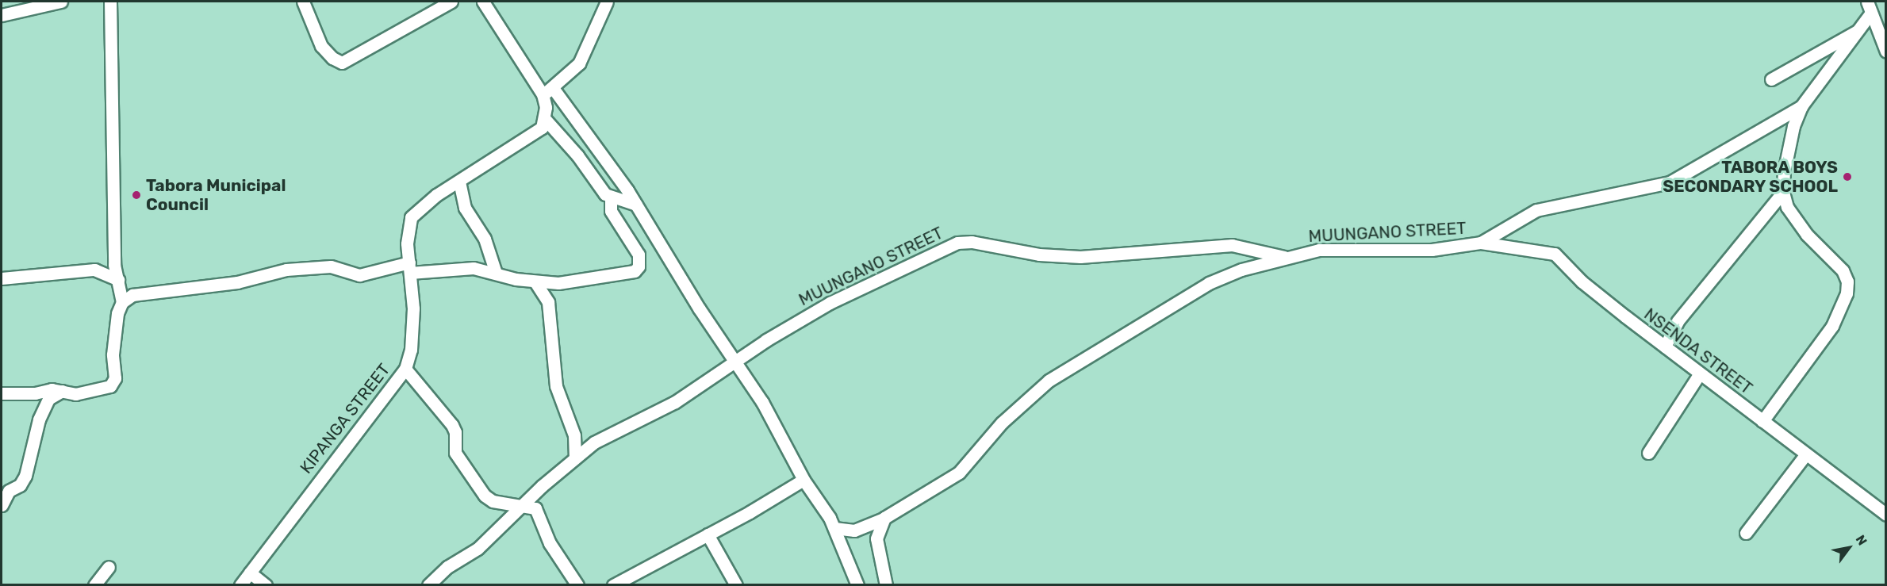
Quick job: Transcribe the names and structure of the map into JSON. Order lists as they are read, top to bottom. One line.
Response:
{"streets":{"street":["MUUNGANO STREET","NSENDA STREET","KIPANGA STREET"]},"crossings":[["MUUNGANO STREET","NSENDA STREET"]],"places":["TABORA BOYS SECONDARY SCHOOL","Tabora Municipal Council"],"north":"top right"}
